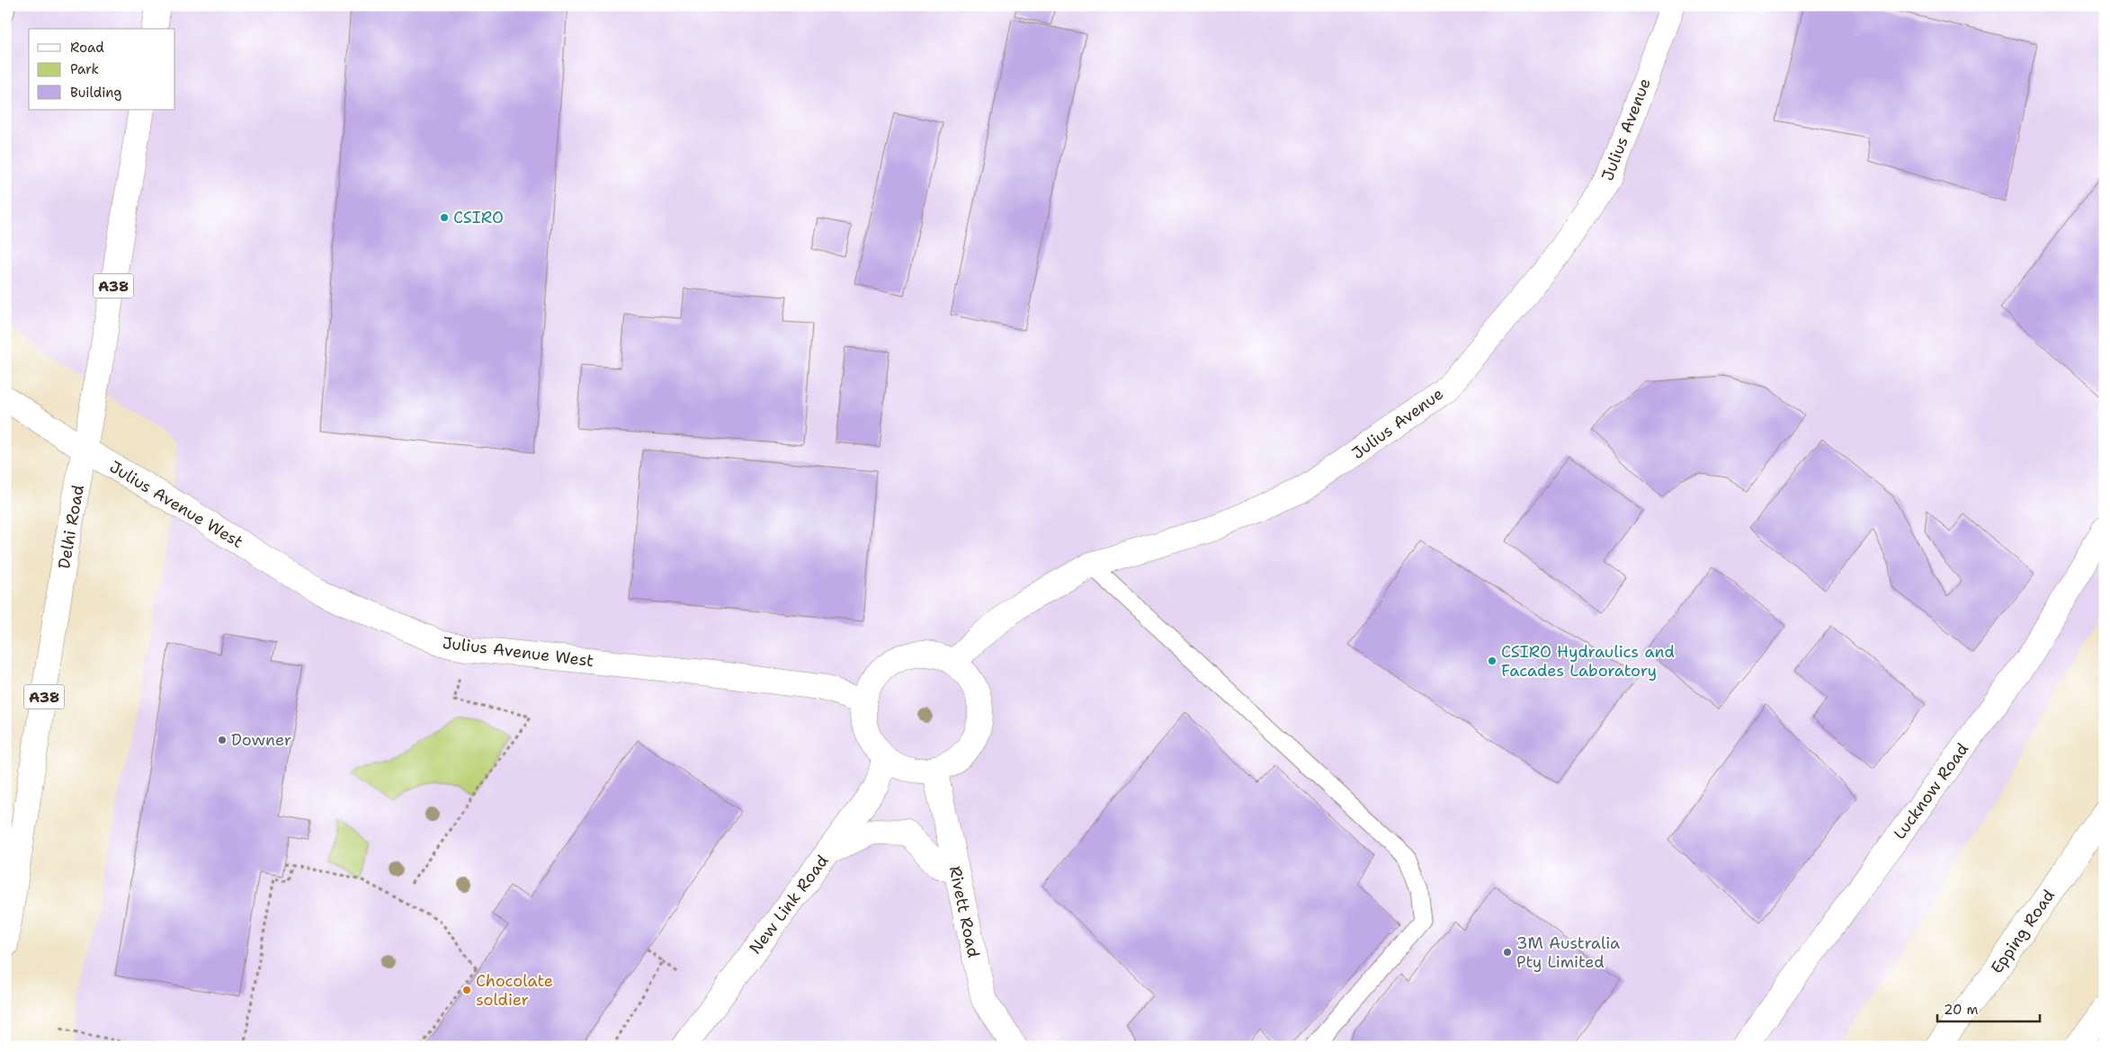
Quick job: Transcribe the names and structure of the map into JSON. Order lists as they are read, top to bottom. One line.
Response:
{"streets":{"main road":["Julius Avenue","A38","Julius Avenue West","Delhi Road","Lucknow Road","New Link Road","Rivett Road","Epping Road"]},"crossings":[["Julius Avenue","Julius Avenue West"],["Julius Avenue","New Link Road"],["Julius Avenue","Rivett Road"],["Julius Avenue West","Delhi Road"],["Julius Avenue West","New Link Road"],["Julius Avenue West","Rivett Road"],["New Link Road","Rivett Road"]],"places":["CSIRO","CSIRO Hydraulics and Facades Laboratory","Downer","3M Australia Pty Limited","Chocolate soldier"],"legend":["Road","Park","Building"],"scale_bar":"20 m"}
